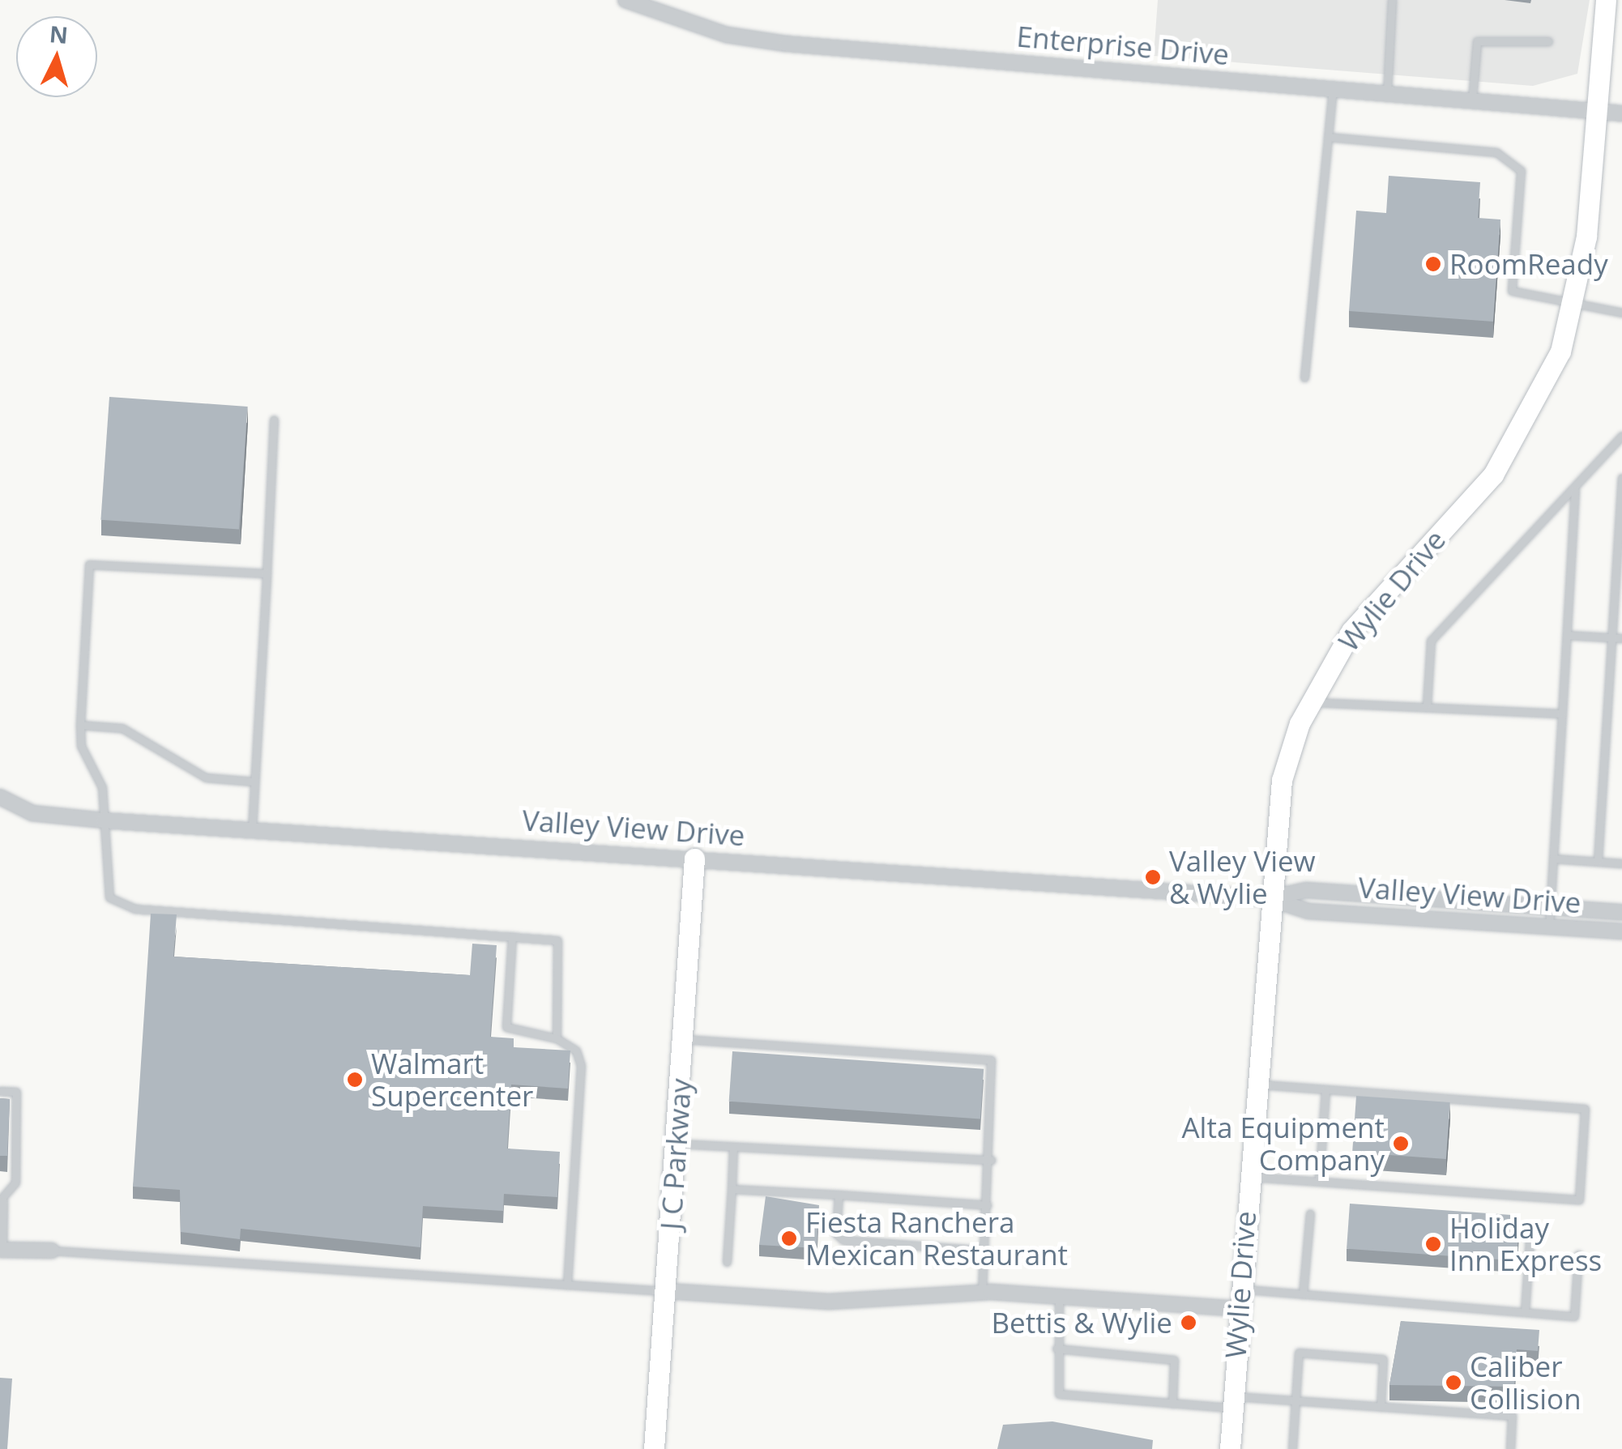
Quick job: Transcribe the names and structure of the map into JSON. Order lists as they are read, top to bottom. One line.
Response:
{"streets":{"main road":["Wylie Drive","J C Parkway"],"street":["Enterprise Drive","Valley View Drive"]},"crossings":[["Enterprise Drive","Wylie Drive"],["Wylie Drive","Valley View Drive"],["Valley View Drive","J C Parkway"]],"places":["RoomReady","Valley View & Wylie","Walmart Supercenter","Alta Equipment Company","Fiesta Ranchera Mexican Restaurant","Holiday Inn Express","Bettis & Wylie","Caliber Collision"],"north":"top"}
